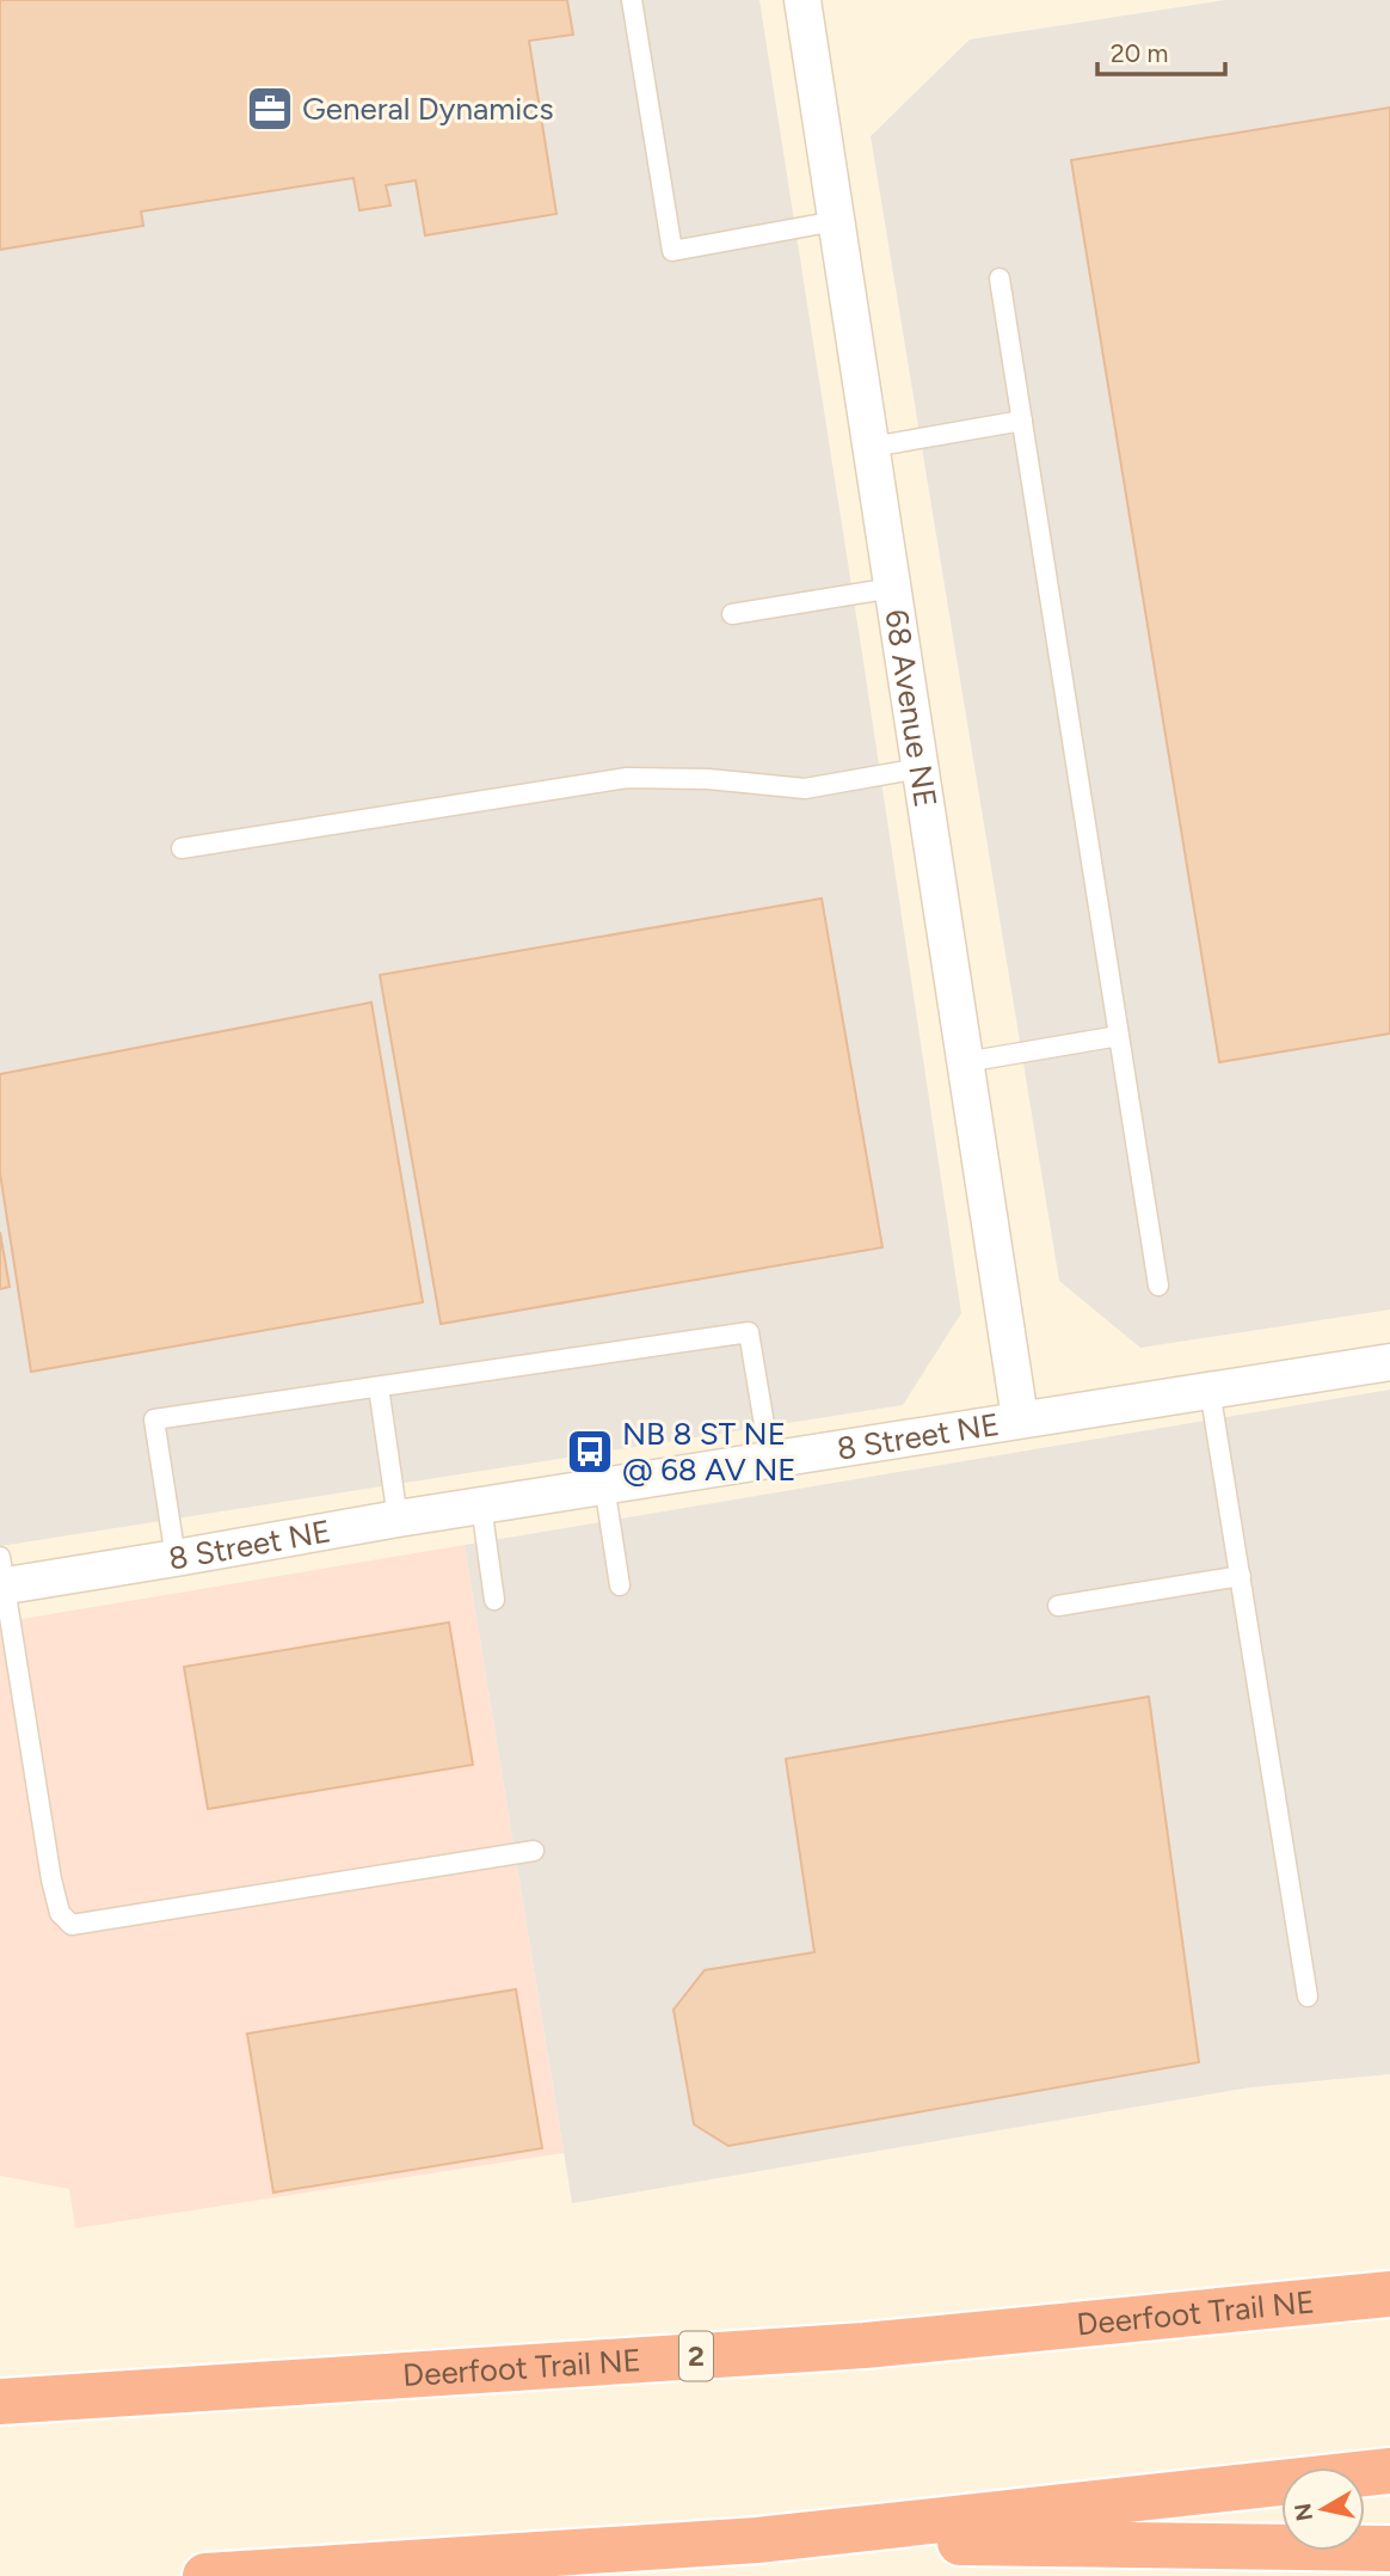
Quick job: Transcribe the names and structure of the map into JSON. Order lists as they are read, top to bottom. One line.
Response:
{"streets":{"highway":["Deerfoot Trail NE","2"],"street":["68 Avenue NE","8 Street NE"]},"crossings":[["68 Avenue NE","8 Street NE"]],"places":{"office":["General Dynamics"],"bus stop":["NB 8 ST NE @ 68 AV NE"]},"scale_bar":"20 m","north":"left"}
